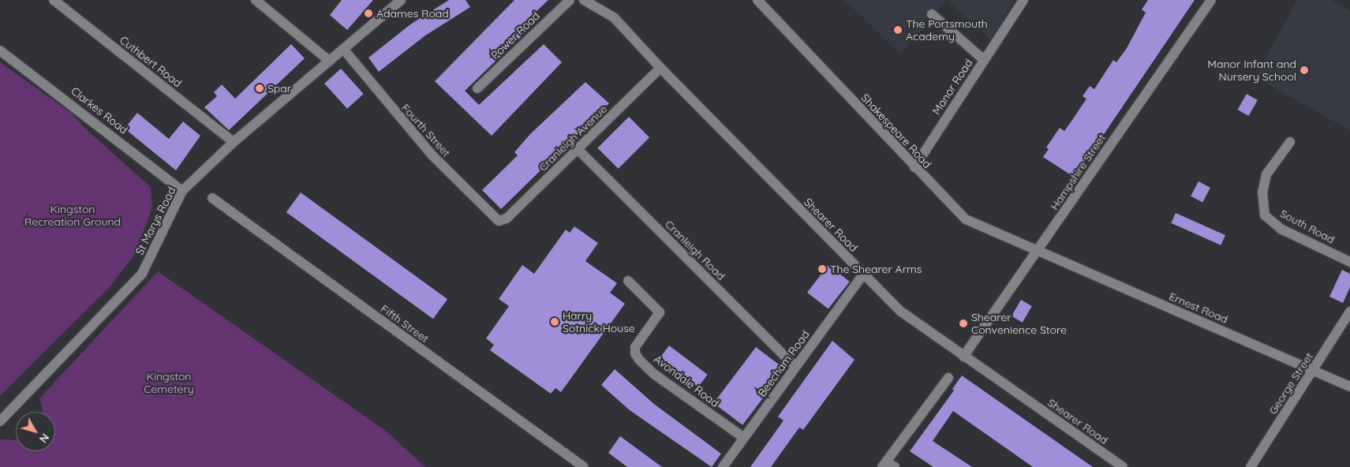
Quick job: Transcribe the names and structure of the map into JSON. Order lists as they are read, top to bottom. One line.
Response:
{"streets":{"street":["Power Road","Cuthbert Road","Manor Road","Clarkes Road","Fourth Street","Shakespeare Road","Cranleigh Avenue","Hampshire Street","St Marys Road","Shearer Road","South Road","Cranleigh Road","Ernest Road","Fifth Street","Beecham Road","Avondale Road","George Street"]},"crossings":[["Cuthbert Road","St Marys Road"],["Manor Road","Shakespeare Road"],["Clarkes Road","St Marys Road"],["Fourth Street","Cranleigh Avenue"],["Fourth Street","St Marys Road"],["Shakespeare Road","Hampshire Street"],["Shakespeare Road","Ernest Road"],["Cranleigh Avenue","Shearer Road"],["Cranleigh Avenue","Cranleigh Road"],["Hampshire Street","Shearer Road"],["Hampshire Street","Ernest Road"],["Shearer Road","Beecham Road"],["Cranleigh Road","Beecham Road"],["Ernest Road","George Street"],["Beecham Road","Avondale Road"]],"parks":["Kingston Recreation Ground","Kingston Cemetery"],"places":["Adames Road","The Portsmouth Academy","Manor Infant and Nursery School","Spar","The Shearer Arms","Harry Sotnick House","Shearer Convenience Store"],"north":"bottom right"}
